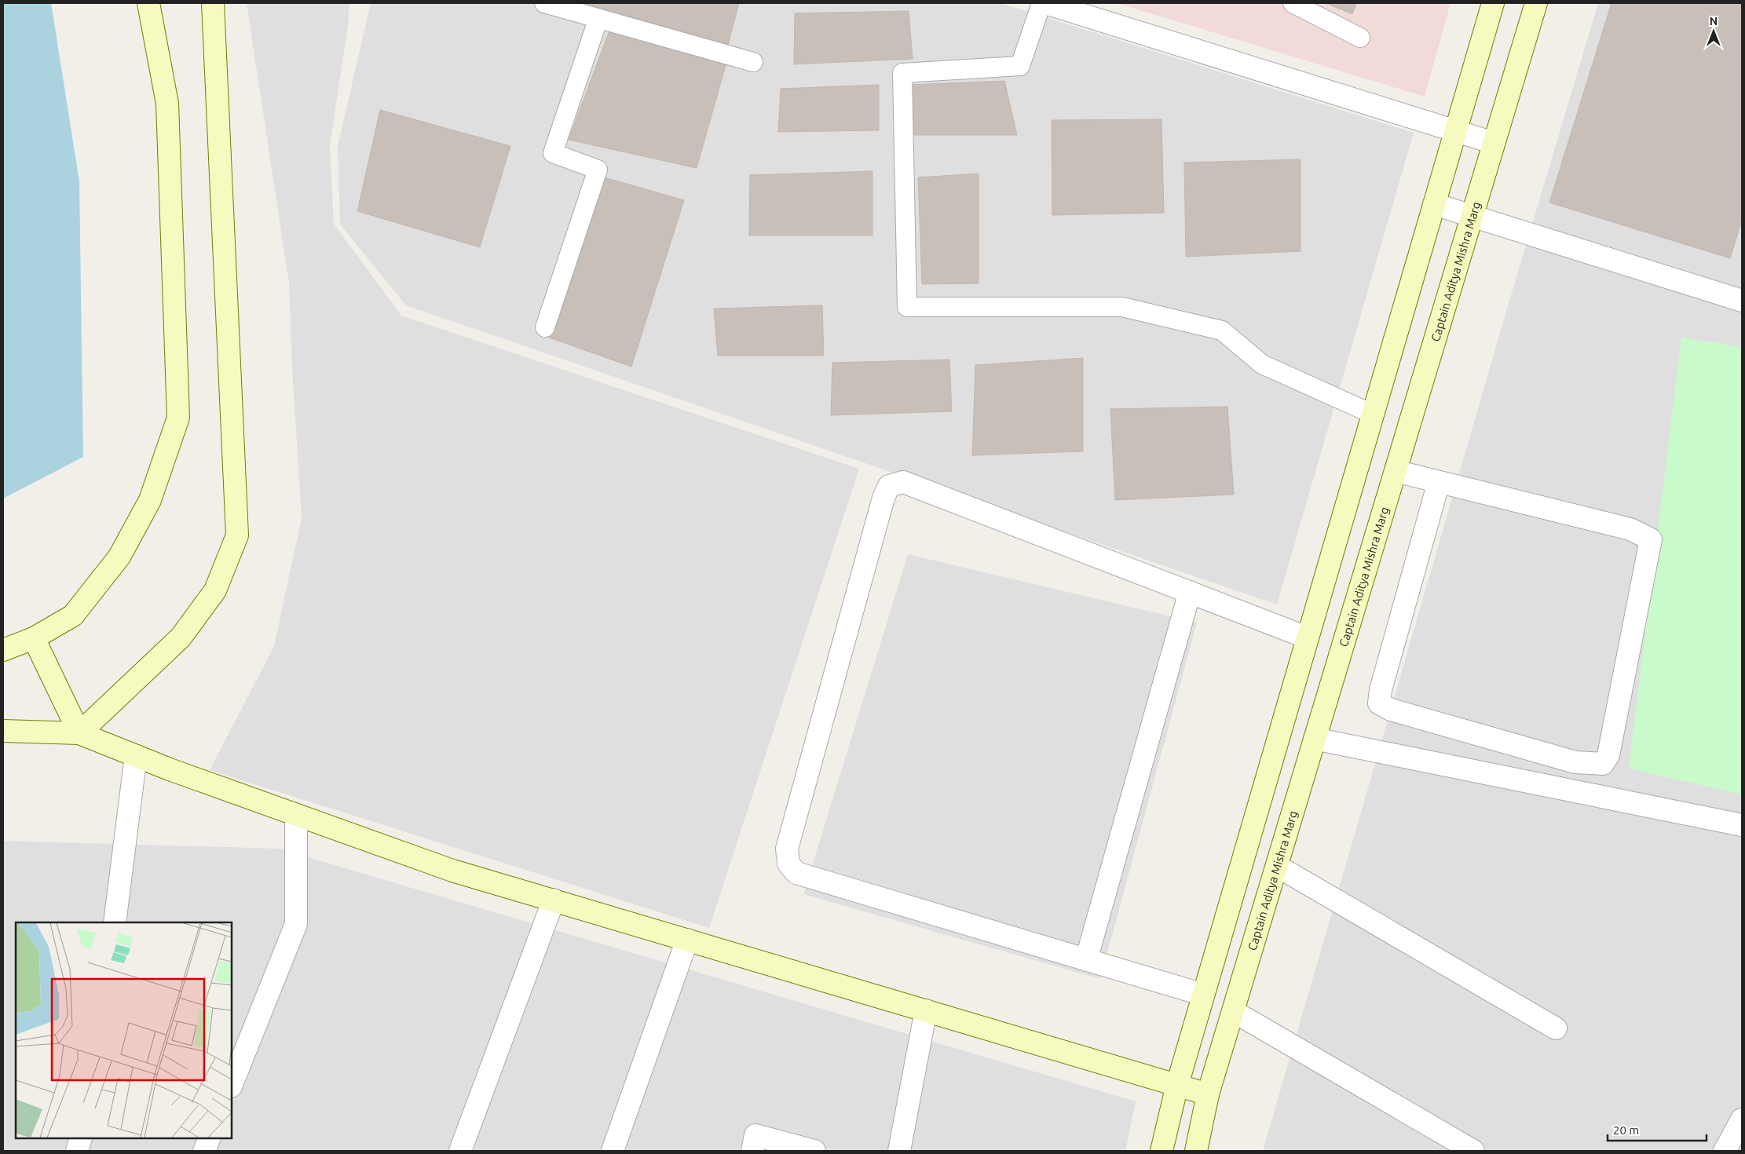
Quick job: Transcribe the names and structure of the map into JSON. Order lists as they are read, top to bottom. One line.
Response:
{"streets":{"street":["Captain Aditya Mishra Marg"]},"scale_bar":"20 m","north":"top"}
